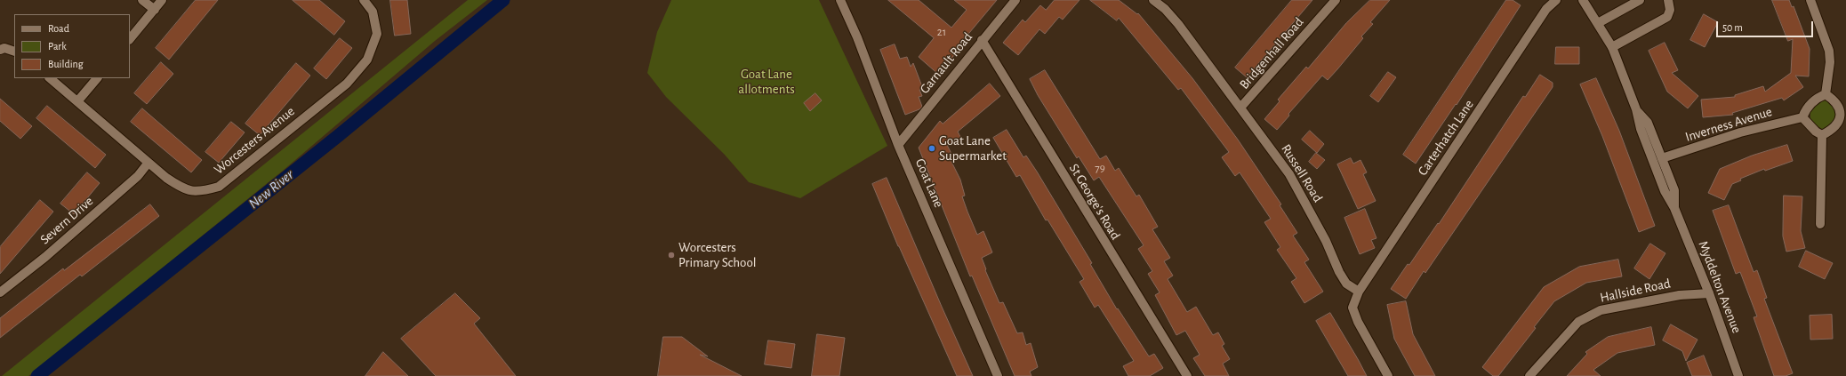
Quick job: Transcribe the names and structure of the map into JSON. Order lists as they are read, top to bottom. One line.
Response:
{"streets":{"street":["Bridgenhall Road","Garnault Road","Inverness Avenue","Carterhatch Lane","Worcesters Avenue","Russell Road","Goat Lane","St George's Road","Severn Drive","Myddelton Avenue","Hallside Road"]},"crossings":[["Bridgenhall Road","Russell Road"],["Garnault Road","Goat Lane"],["Garnault Road","St George's Road"],["Inverness Avenue","Myddelton Avenue"],["Carterhatch Lane","Russell Road"],["Worcesters Avenue","Severn Drive"],["Myddelton Avenue","Hallside Road"]],"water":["New River"],"parks":["Goat Lane allotments"],"places":["Goat Lane Supermarket","Worcesters Primary School"],"house_numbers":["21","79"],"legend":["Road","Park","Building"],"scale_bar":"50 m"}
